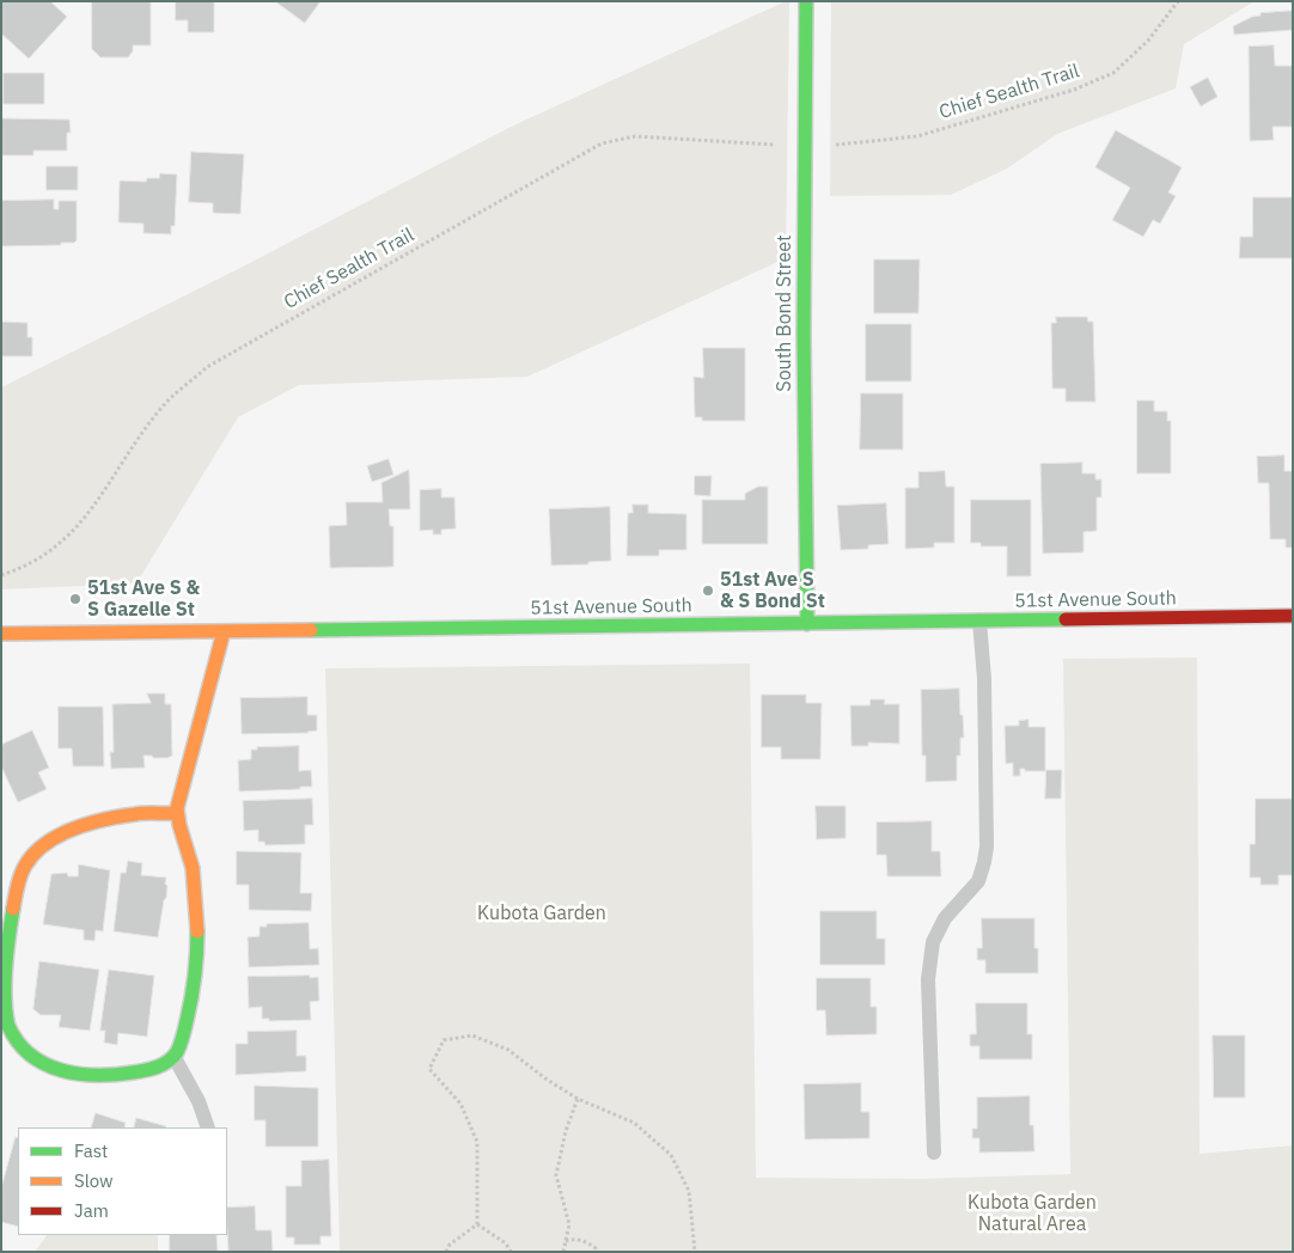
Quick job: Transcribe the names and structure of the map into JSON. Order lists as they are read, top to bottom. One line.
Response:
{"streets":{"street":["South Bond Street","51st Avenue South"],"path":["Chief Sealth Trail"]},"crossings":[["South Bond Street","51st Avenue South"]],"parks":["Kubota Garden","Kubota Garden Natural Area"],"places":["51st Ave S & S Bond St","51st Ave S & S Gazelle St"],"legend":["Fast","Slow","Jam"]}
